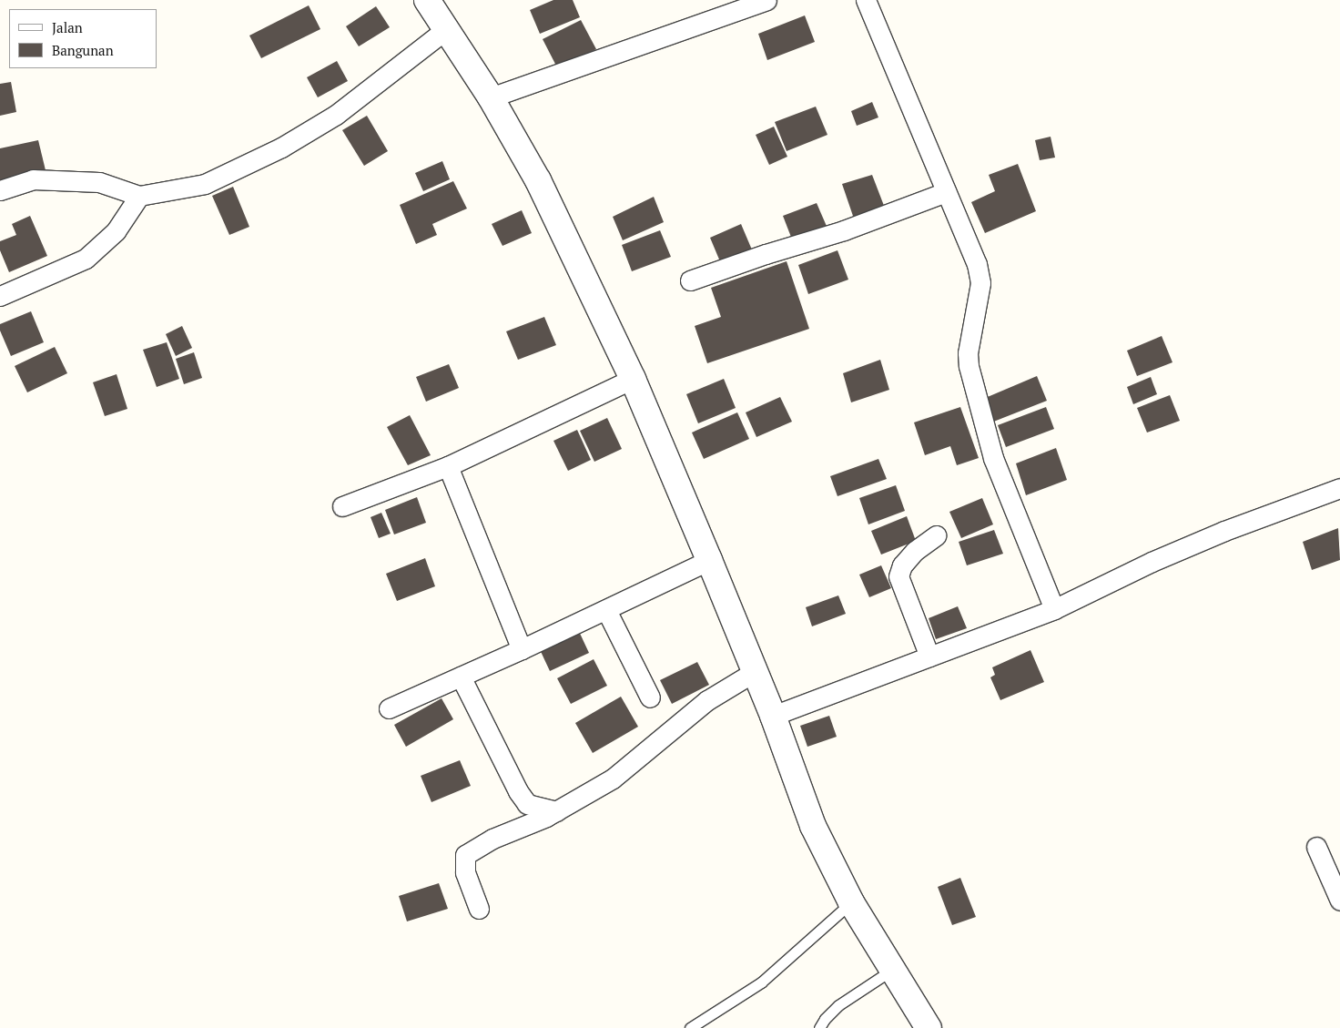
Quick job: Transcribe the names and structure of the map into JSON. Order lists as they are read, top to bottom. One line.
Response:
{"legend":["Jalan","Bangunan"]}
